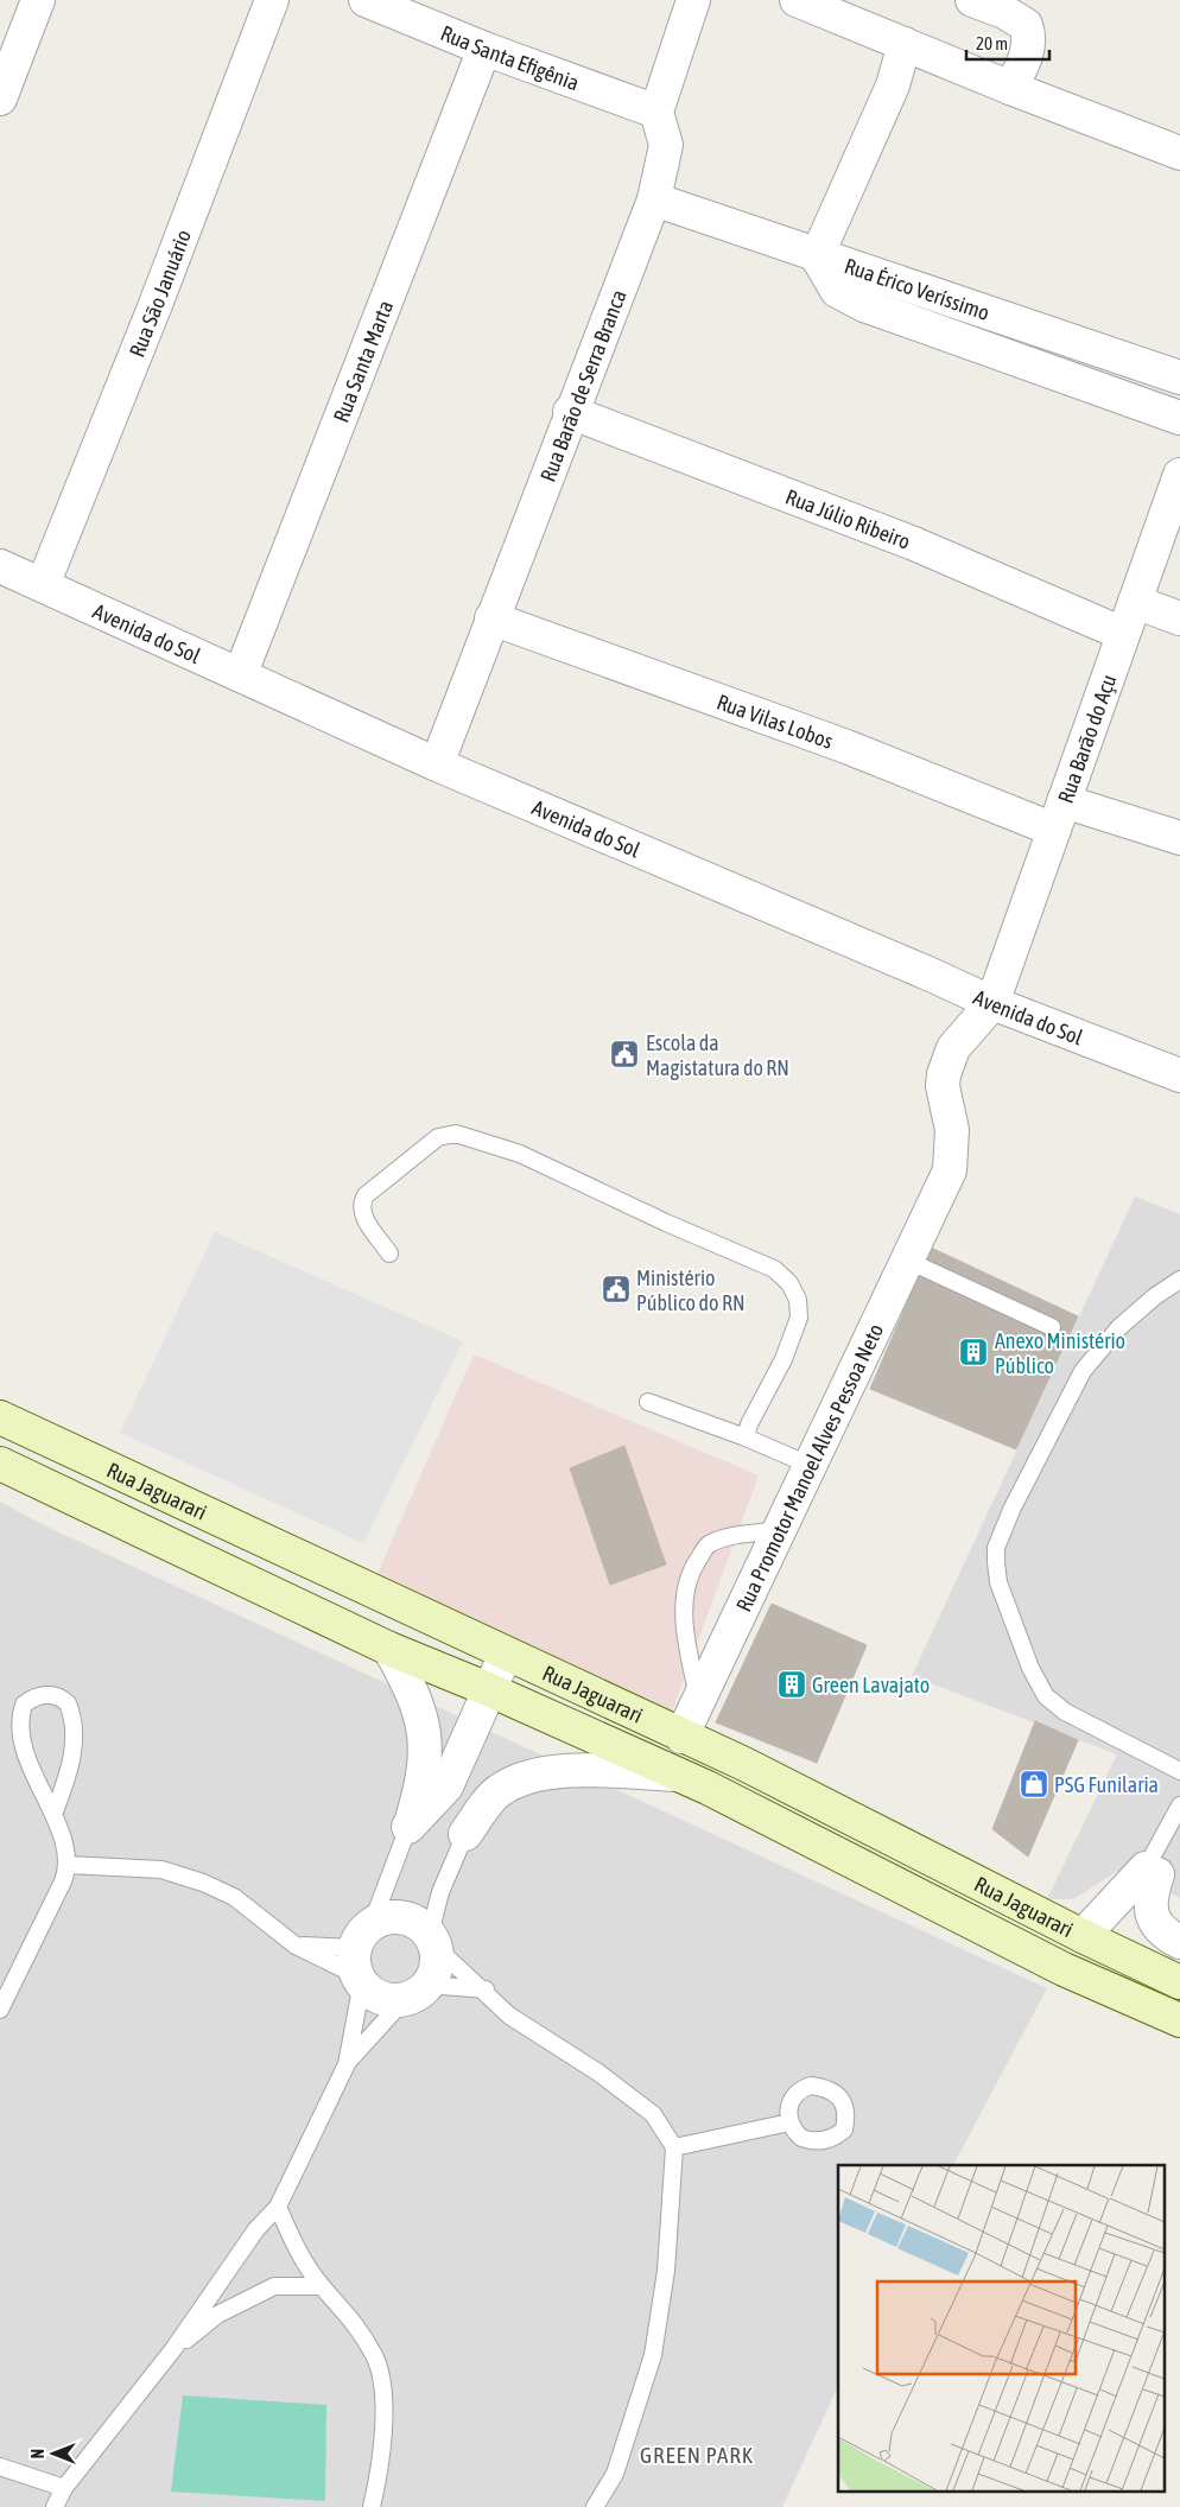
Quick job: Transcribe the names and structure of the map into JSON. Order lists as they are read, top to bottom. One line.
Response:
{"streets":{"main road":["Rua Jaguarari"],"street":["Rua Santa Efigênia","Rua Érico Veríssimo","Rua São Januário","Rua Santa Marta","Rua Barão de Serra Branca","Rua Júlio Ribeiro","Avenida do Sol","Rua Vilas Lobos","Rua Barão do Açu","Rua Promotor Manoel Alves Pessoa Neto"]},"crossings":[["Rua Santa Efigênia","Rua Santa Marta"],["Rua Santa Efigênia","Rua Barão de Serra Branca"],["Rua Érico Veríssimo","Rua Barão de Serra Branca"],["Rua São Januário","Avenida do Sol"],["Rua Santa Marta","Avenida do Sol"],["Rua Barão de Serra Branca","Rua Júlio Ribeiro"],["Rua Barão de Serra Branca","Avenida do Sol"],["Rua Barão de Serra Branca","Rua Vilas Lobos"],["Rua Júlio Ribeiro","Rua Barão do Açu"],["Avenida do Sol","Rua Barão do Açu"],["Avenida do Sol","Rua Promotor Manoel Alves Pessoa Neto"],["Rua Vilas Lobos","Rua Barão do Açu"],["Rua Barão do Açu","Rua Promotor Manoel Alves Pessoa Neto"],["Rua Promotor Manoel Alves Pessoa Neto","Rua Jaguarari"]],"districts":["GREEN PARK"],"places":{"public building":["Escola da Magistatura do RN","Ministério Público do RN"],"building":["Anexo Ministério Público","Green Lavajato"],"shop":["PSG Funilaria"]},"scale_bar":"20 m","north":"left"}
